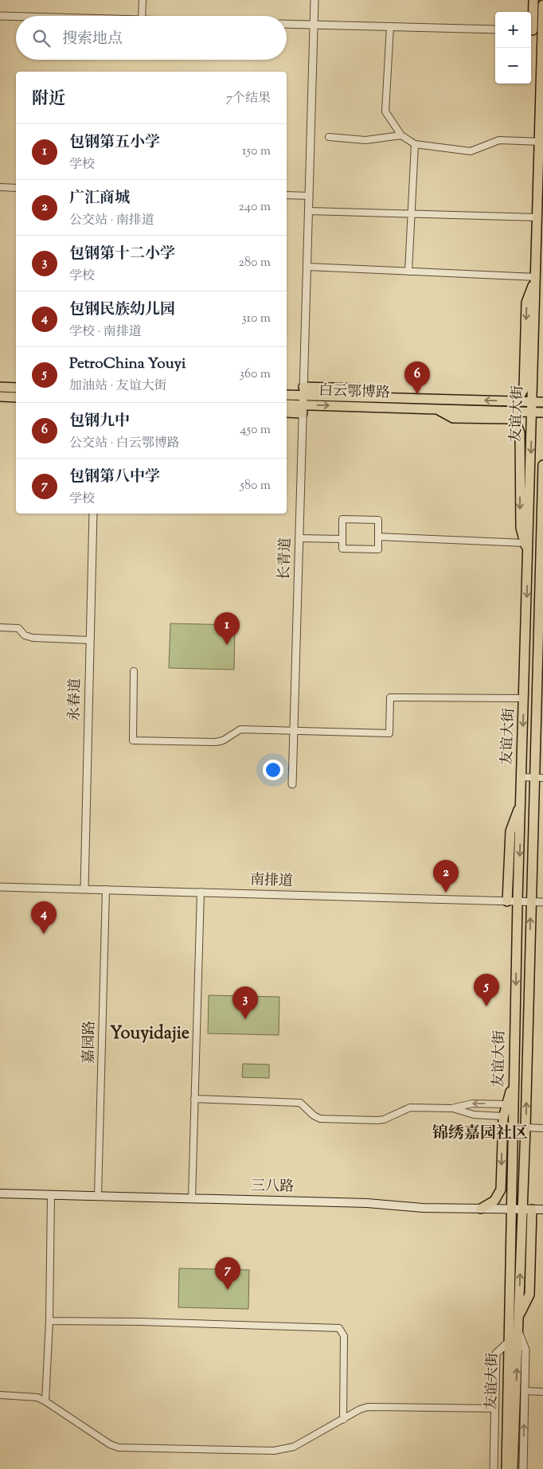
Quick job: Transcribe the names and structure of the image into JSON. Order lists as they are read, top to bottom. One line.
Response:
{"streets":{"main road":["白云鄂博路","友谊大街","三八路"],"street":["长青道","永春道","南排道","嘉园路"]},"crossings":[["白云鄂博路","友谊大街"],["白云鄂博路","长青道"],["友谊大街","南排道"],["友谊大街","三八路"],["永春道","南排道"],["南排道","嘉园路"],["嘉园路","三八路"]],"districts":["Youyidajie","锦绣嘉园社区"],"page":{"map_buttons":["+","−"],"search":"搜索地点","heading":["附近","7个结果"],"list":[{"mark":"1","name":"包钢第五小学","note":"学校","value":"150 m"},{"mark":"2","name":"广汇商城","note":"公交站 · 南排道","value":"240 m"},{"mark":"3","name":"包钢第十二小学","note":"学校","value":"280 m"},{"mark":"4","name":"包钢民族幼儿园","note":"学校 · 南排道","value":"310 m"},{"mark":"5","name":"PetroChina Youyi","note":"加油站 · 友谊大街","value":"360 m"},{"mark":"6","name":"包钢九中","note":"公交站 · 白云鄂博路","value":"450 m"},{"mark":"7","name":"包钢第八中学","note":"学校","value":"580 m"}],"pins":["6","1","2","4","5","3","7"]}}
